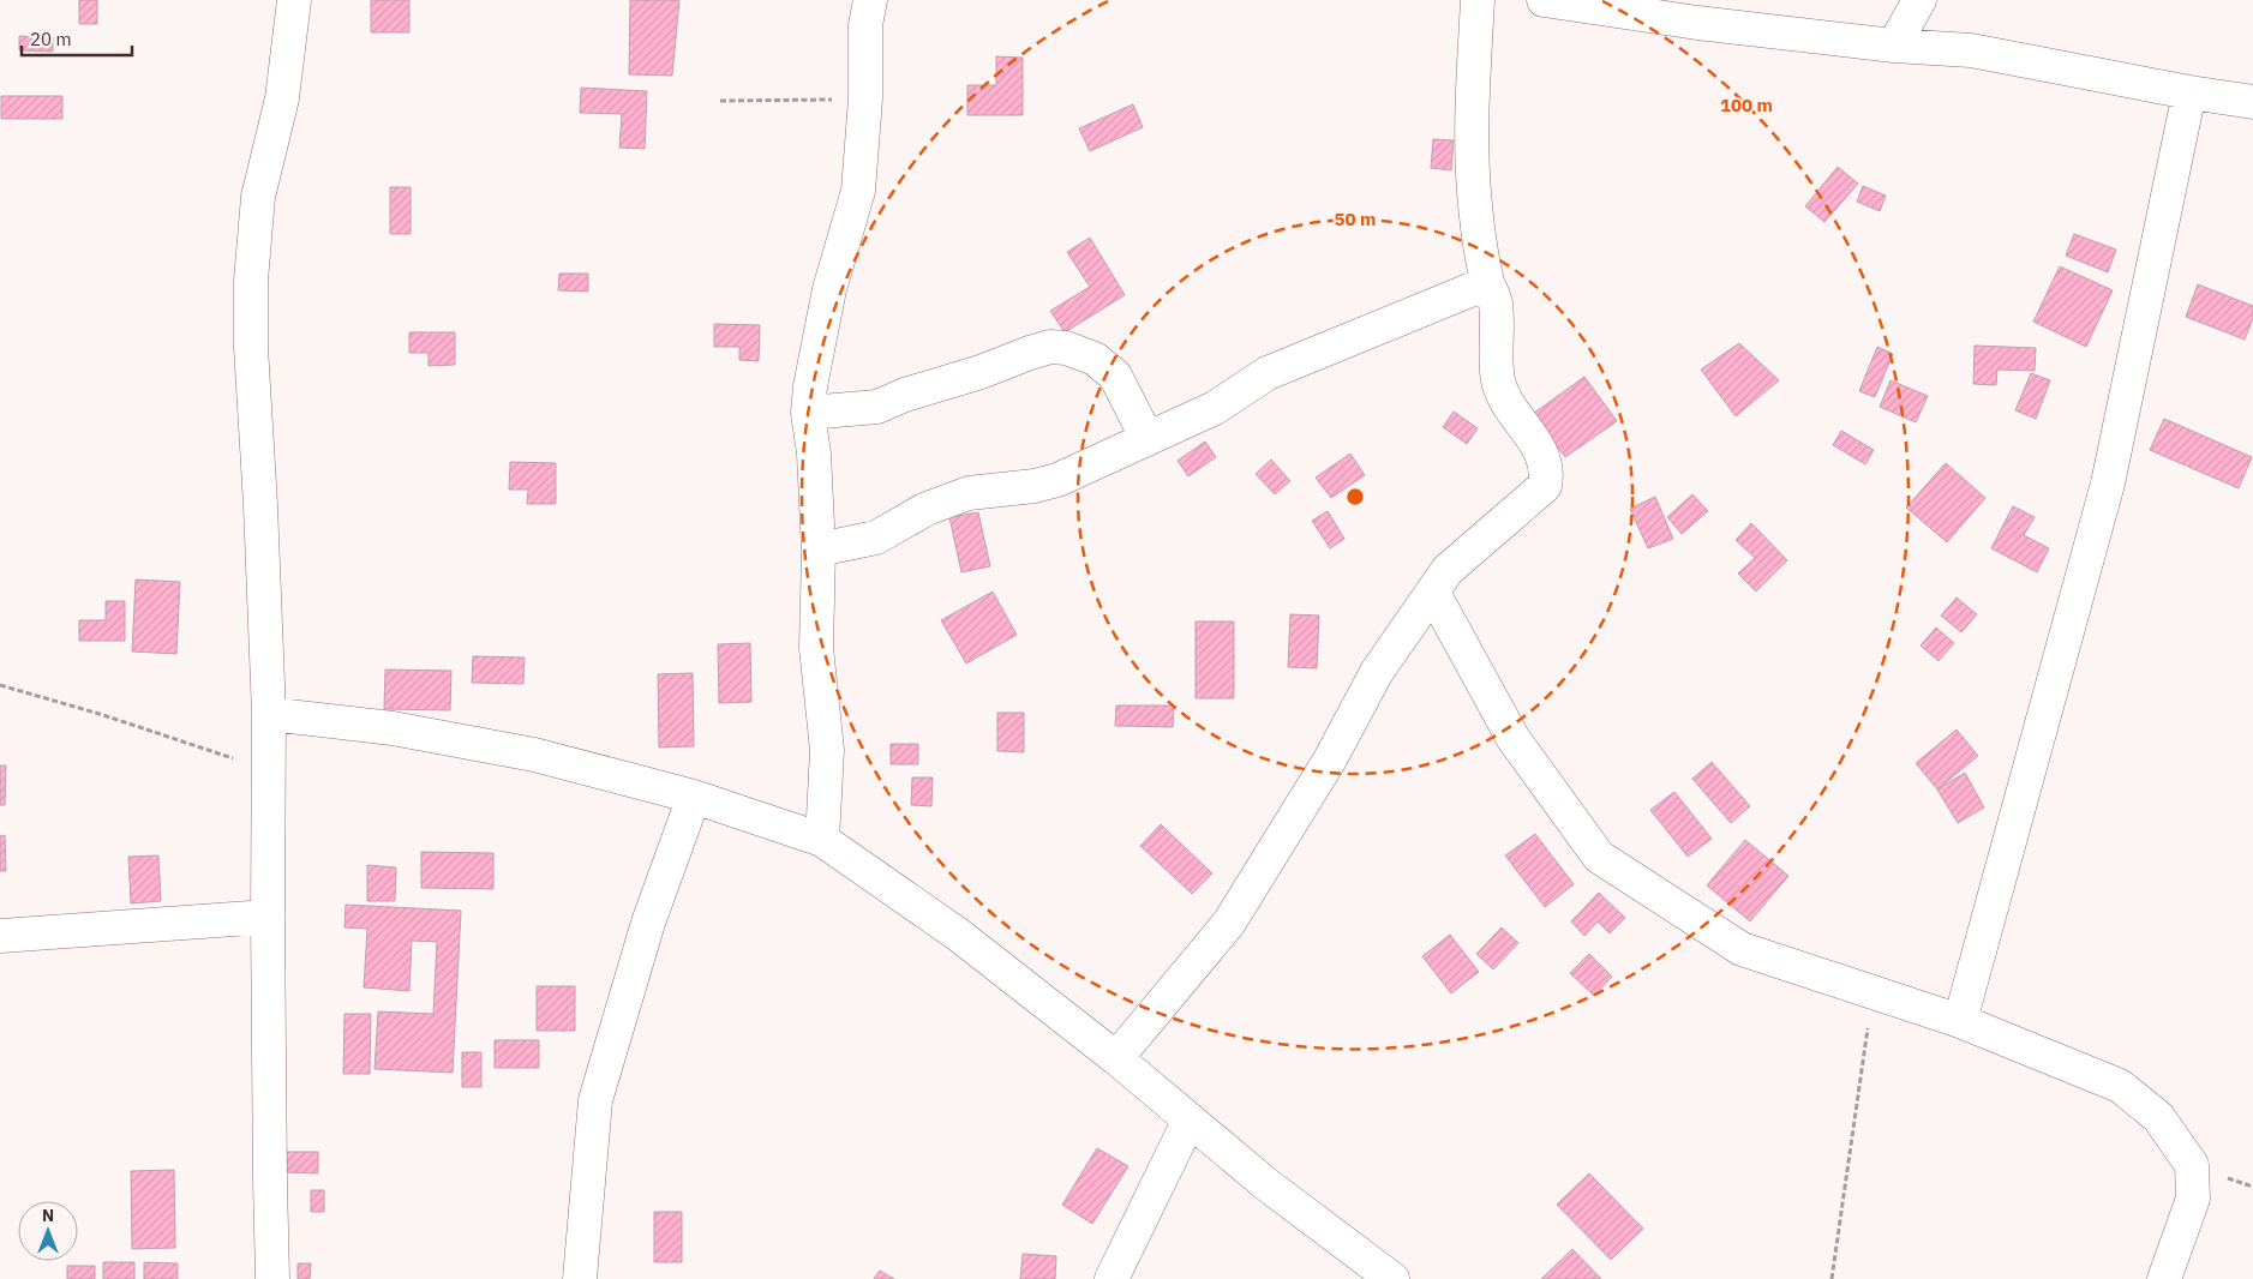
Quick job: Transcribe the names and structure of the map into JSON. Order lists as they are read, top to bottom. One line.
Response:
{"scale_bar":"20 m","north":"top","rings":["100 m","50 m"]}
